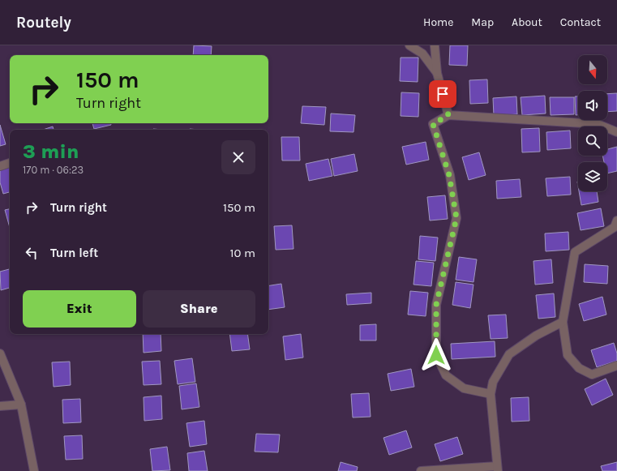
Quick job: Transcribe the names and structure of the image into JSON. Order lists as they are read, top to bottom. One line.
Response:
{"north":"bottom","page":{"header":"Routely","nav":["Home","Map","About","Contact"],"turn":["150 m","Turn right"],"heading":["3 min","170 m · 06:23"],"list":[{"name":"Turn right","value":"150 m"},{"name":"Turn left","value":"10 m"}],"buttons":["Exit","Share"]}}
